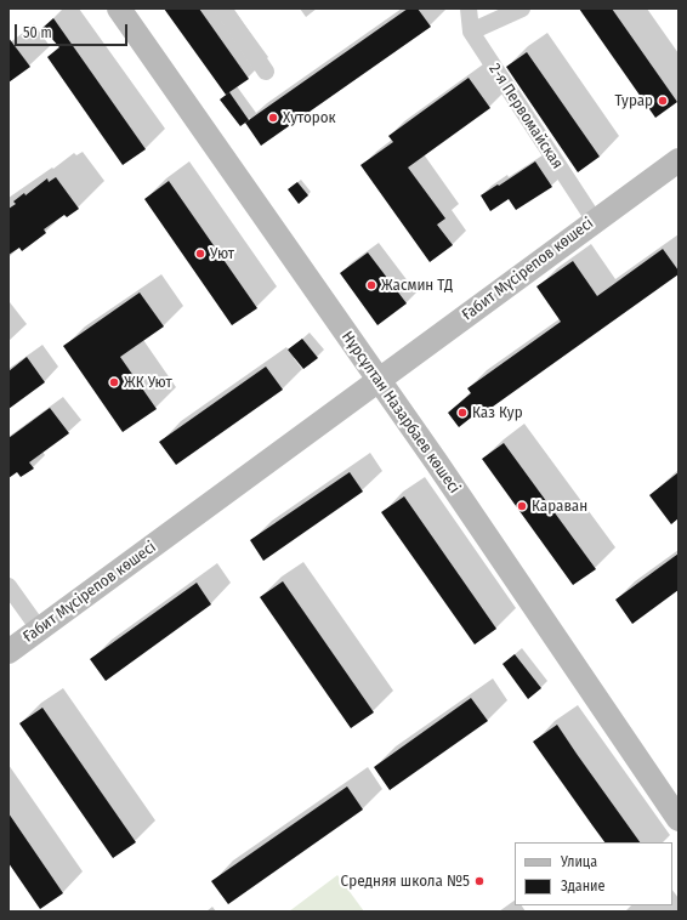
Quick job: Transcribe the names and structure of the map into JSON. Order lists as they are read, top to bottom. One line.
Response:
{"streets":{"main road":["Ғабит Мүсірепов көшесі","Нұрсұлтан Назарбаев көшесі"],"street":["2-я Первомайская"]},"crossings":[["2-я Первомайская","Ғабит Мүсірепов көшесі"],["Ғабит Мүсірепов көшесі","Нұрсұлтан Назарбаев көшесі"]],"places":["Турар","Хуторок","Уют","Жасмин ТД","ЖК Уют","Каз Кур","Караван","Средняя школа №5"],"legend":["Улица","Здание"],"scale_bar":"50 m"}
